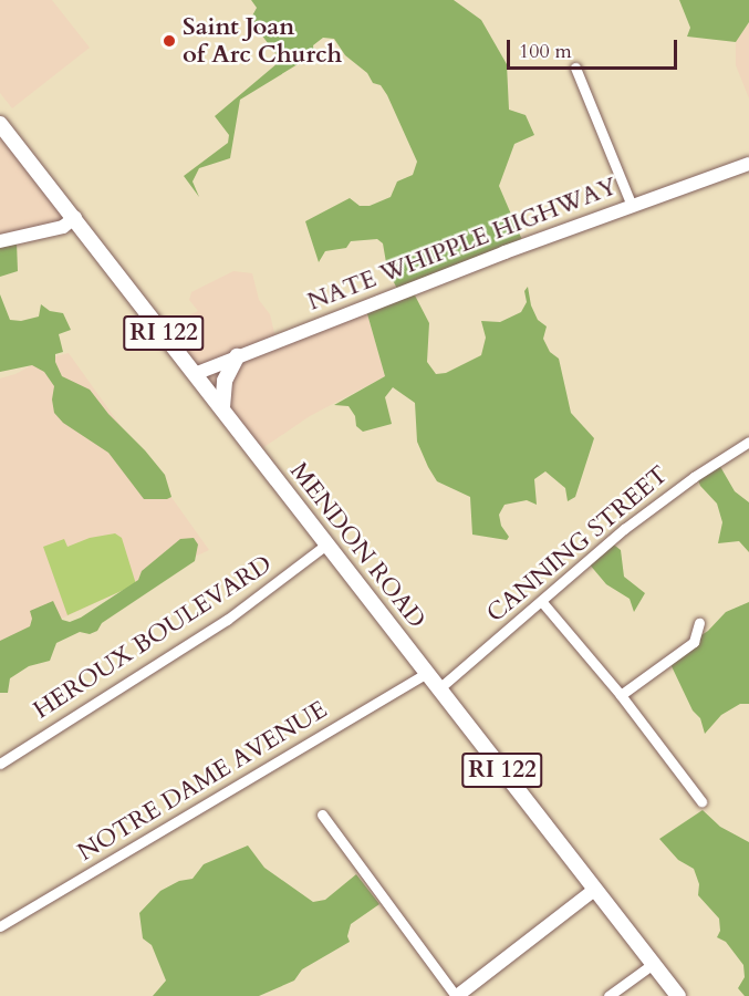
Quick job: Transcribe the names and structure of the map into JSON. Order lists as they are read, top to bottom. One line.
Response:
{"streets":{"main road":["NATE WHIPPLE HIGHWAY","RI 122","MENDON ROAD"],"street":["CANNING STREET","HEROUX BOULEVARD","NOTRE DAME AVENUE"]},"crossings":[["NATE WHIPPLE HIGHWAY","MENDON ROAD"],["CANNING STREET","MENDON ROAD"],["MENDON ROAD","HEROUX BOULEVARD"],["MENDON ROAD","NOTRE DAME AVENUE"]],"places":["Saint Joan of Arc Church"],"scale_bar":"100 m"}
